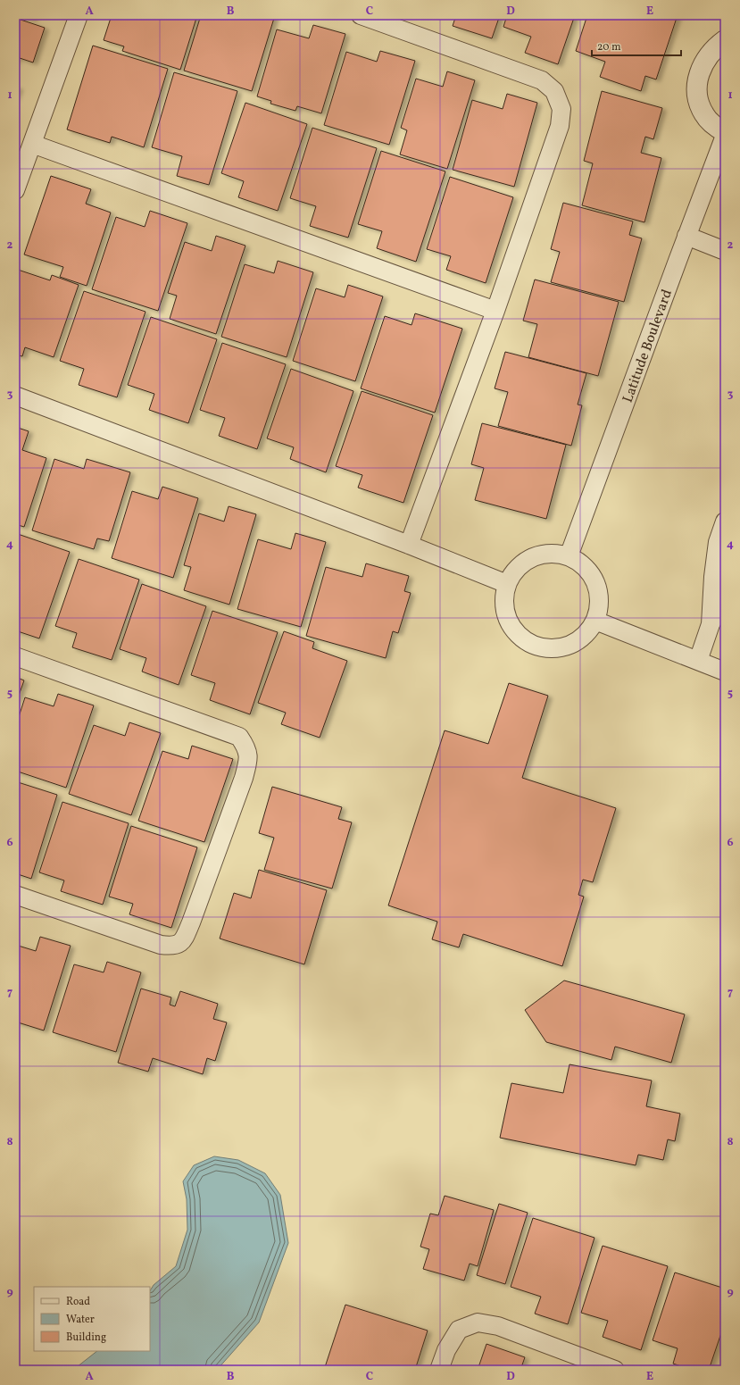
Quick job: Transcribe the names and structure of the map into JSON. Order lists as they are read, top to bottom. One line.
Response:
{"streets":{"lane":["Latitude Boulevard"]},"legend":["Road","Water","Building"],"scale_bar":"20 m","grid":{"columns":["A","B","C","D","E"],"rows":["1","2","3","4","5","6","7","8","9"]}}
